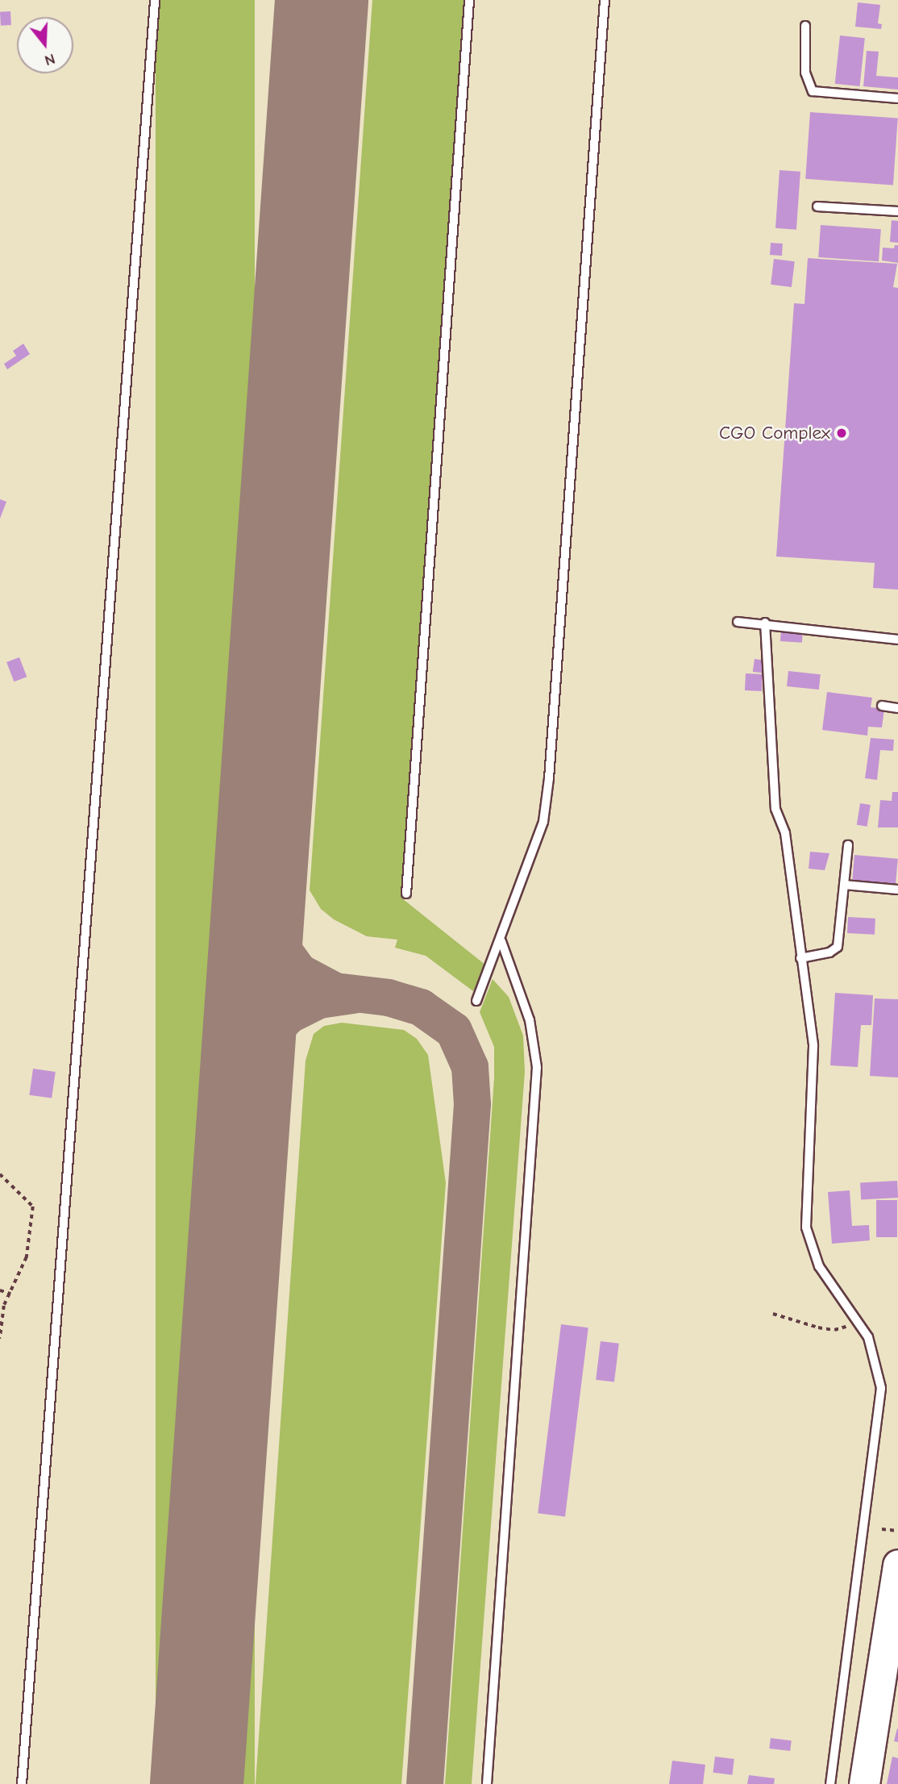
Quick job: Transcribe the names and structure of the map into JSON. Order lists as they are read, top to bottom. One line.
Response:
{"places":["CGO Complex"],"north":"bottom"}
